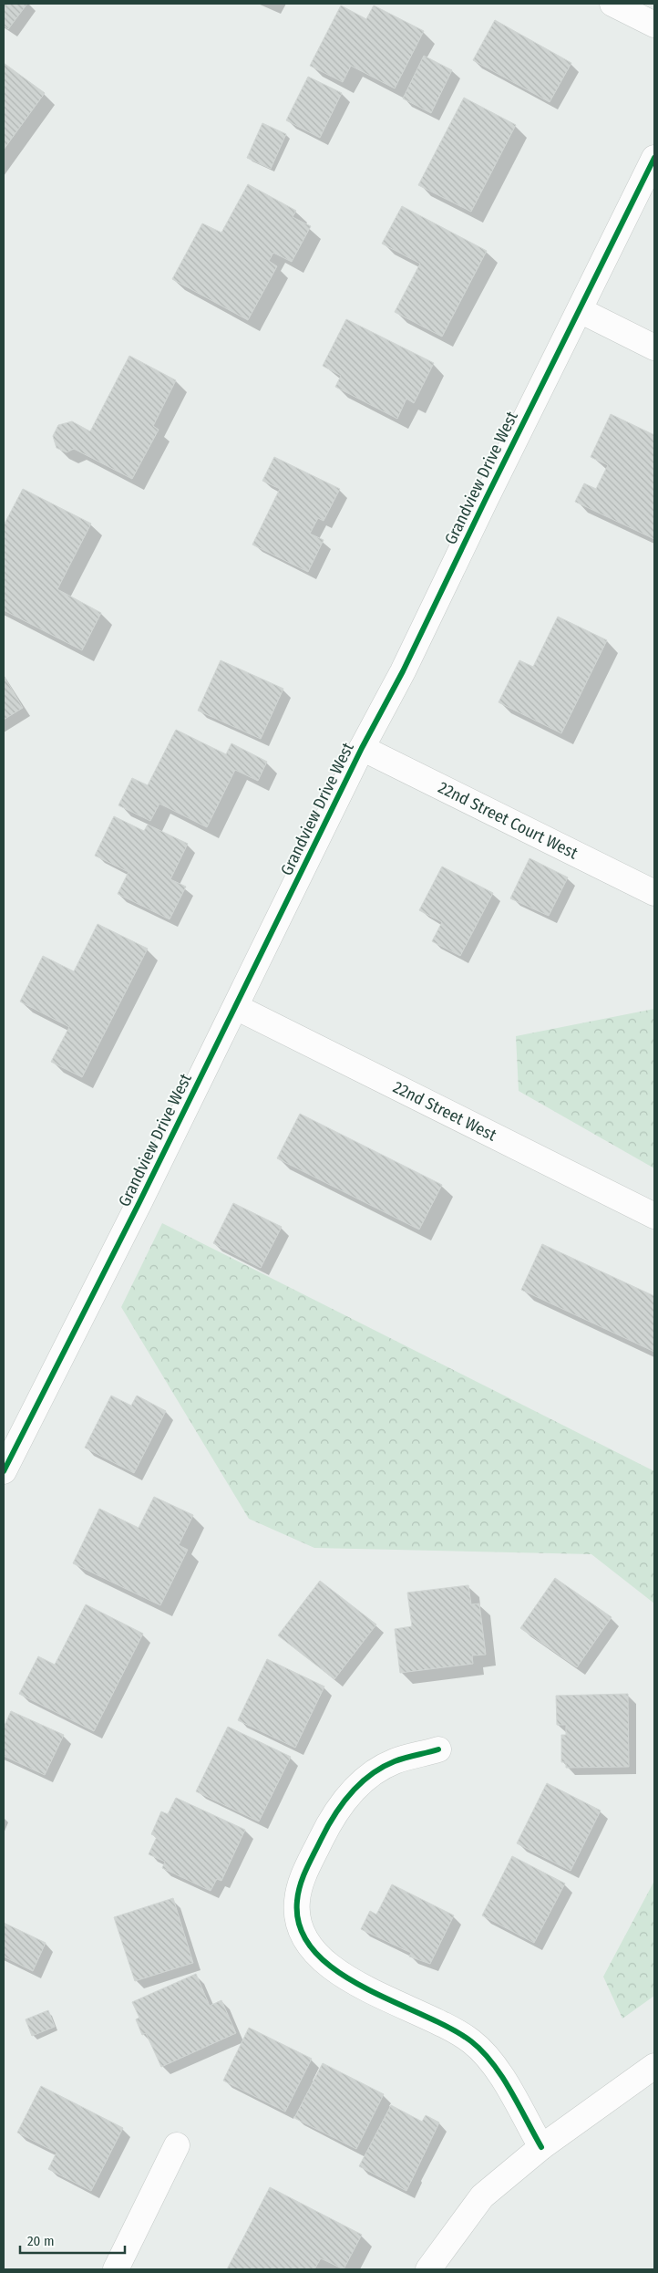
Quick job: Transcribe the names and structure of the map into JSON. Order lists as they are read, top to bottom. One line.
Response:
{"streets":{"street":["Grandview Drive West","22nd Street Court West","22nd Street West"]},"crossings":[["Grandview Drive West","22nd Street Court West"],["Grandview Drive West","22nd Street West"]],"scale_bar":"20 m"}
